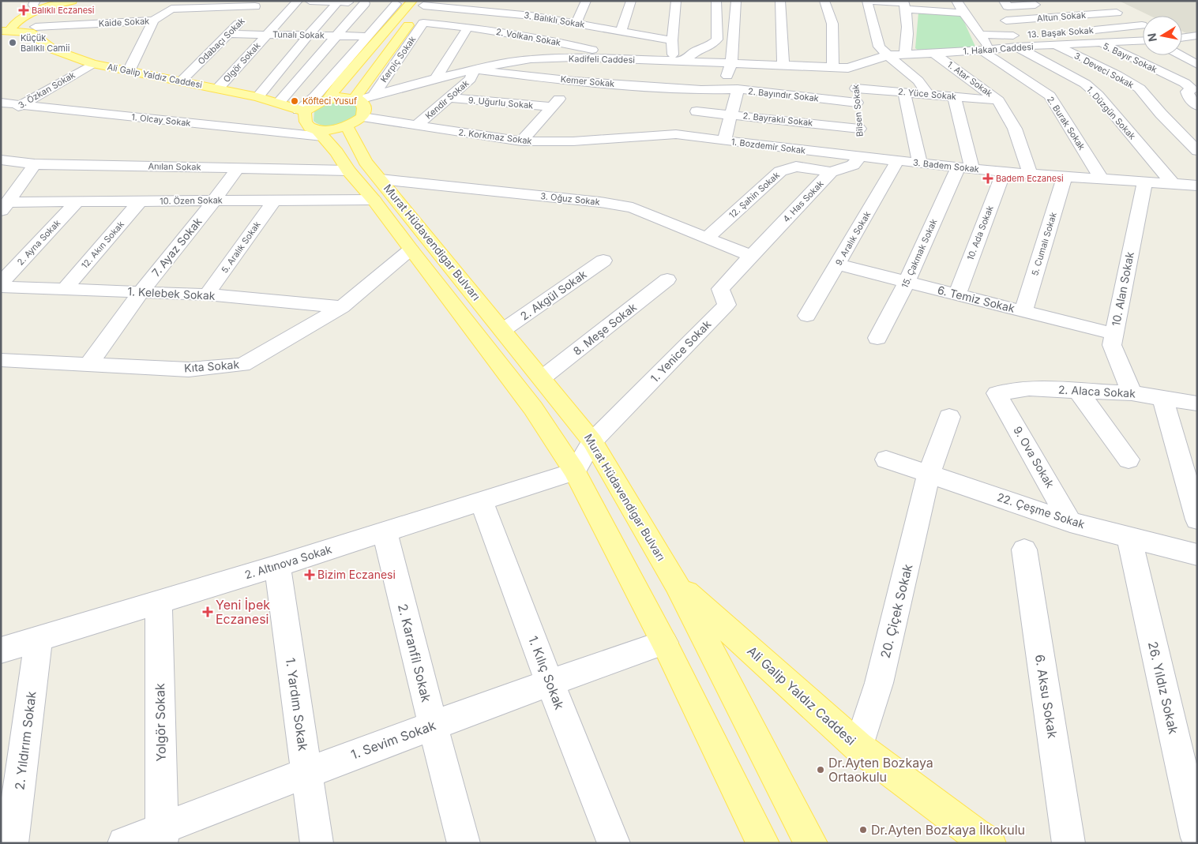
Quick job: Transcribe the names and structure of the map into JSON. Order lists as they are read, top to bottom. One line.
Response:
{"streets":{"main road":["Ali Galip Yaldız Caddesi","Murat Hüdavendigar Bulvarı"],"street":["Altun Sokak","3. Balıklı Sokak","Kaide Sokak","13. Başak Sokak","Tunalı Sokak","2. Volkan Sokak","Odabaçı Sokak","1. Hakan Caddesi","5. Bayır Sokak","Kerpiç Sokak","Kadifeli Caddesi","Olgör Sokak","3. Deveci Sokak","1. Atar Sokak","Kemer Sokak","3. Özkan Sokak","2. Yüce Sokak","2. Bayındır Sokak","Kendir Sokak","9. Uğurlu Sokak","Bilsen Sokak","1. Düzgün Sokak","2. Bayraklı Sokak","1. Olcay Sokak","2. Burak Sokak","2. Korkmaz Sokak","1. Bozdemir Sokak","3. Badem Sokak","Anılan Sokak","12. Şahin Sokak","3. Oğuz Sokak","10. Özen Sokak","4. Has Sokak","10. Ada Sokak","9. Aralık Sokak","2. Ayna Sokak","5. Cumalı Sokak","12. Akın Sokak","7. Ayaz Sokak","5. Aralık Sokak","15. Çakmak Sokak","10. Alan Sokak","1. Kelebek Sokak","2. Akgül Sokak","6. Temiz Sokak","8. Meşe Sokak","1. Yenice Sokak","Kıta Sokak","2. Alaca Sokak","9. Ova Sokak","22. Çeşme Sokak","2. Altınova Sokak","20. Çiçek Sokak","2. Karanfil Sokak","1. Kılıç Sokak","26. Yıldız Sokak","6. Aksu Sokak","1. Yardım Sokak","Yolgör Sokak","1. Sevim Sokak","2. Yıldırım Sokak"]},"crossings":[["Kaide Sokak","Odabaçı Sokak"],["Kaide Sokak","Ali Galip Yaldız Caddesi"],["13. Başak Sokak","1. Hakan Caddesi"],["13. Başak Sokak","5. Bayır Sokak"],["13. Başak Sokak","1. Düzgün Sokak"],["13. Başak Sokak","2. Burak Sokak"],["Tunalı Sokak","Odabaçı Sokak"],["Tunalı Sokak","Olgör Sokak"],["2. Volkan Sokak","Kerpiç Sokak"],["2. Volkan Sokak","Kadifeli Caddesi"],["Odabaçı Sokak","Ali Galip Yaldız Caddesi"],["1. Hakan Caddesi","5. Bayır Sokak"],["1. Hakan Caddesi","Kadifeli Caddesi"],["1. Hakan Caddesi","3. Deveci Sokak"],["1. Hakan Caddesi","1. Atar Sokak"],["1. Hakan Caddesi","Bilsen Sokak"],["1. Hakan Caddesi","1. Düzgün Sokak"],["1. Hakan Caddesi","2. Burak Sokak"],["Kerpiç Sokak","Kadifeli Caddesi"],["Kadifeli Caddesi","Kemer Sokak"],["Kadifeli Caddesi","Kendir Sokak"],["Kadifeli Caddesi","Bilsen Sokak"],["Kadifeli Caddesi","Murat Hüdavendigar Bulvarı"],["Olgör Sokak","Ali Galip Yaldız Caddesi"],["Ali Galip Yaldız Caddesi","3. Özkan Sokak"],["Ali Galip Yaldız Caddesi","1. Olcay Sokak"],["Ali Galip Yaldız Caddesi","Murat Hüdavendigar Bulvarı"],["Ali Galip Yaldız Caddesi","20. Çiçek Sokak"],["1. Atar Sokak","2. Yüce Sokak"],["1. Atar Sokak","3. Badem Sokak"],["Kemer Sokak","2. Bayındır Sokak"],["Kemer Sokak","Kendir Sokak"],["3. Özkan Sokak","1. Olcay Sokak"],["2. Yüce Sokak","Bilsen Sokak"],["2. Bayındır Sokak","Bilsen Sokak"],["2. Bayındır Sokak","2. Bayraklı Sokak"],["2. Bayındır Sokak","1. Bozdemir Sokak"],["Kendir Sokak","9. Uğurlu Sokak"],["Kendir Sokak","2. Korkmaz Sokak"],["Bilsen Sokak","2. Bayraklı Sokak"],["Bilsen Sokak","1. Bozdemir Sokak"],["Bilsen Sokak","3. Badem Sokak"],["Bilsen Sokak","4. Has Sokak"],["1. Düzgün Sokak","3. Badem Sokak"],["1. Olcay Sokak","Murat Hüdavendigar Bulvarı"],["2. Burak Sokak","3. Badem Sokak"],["2. Korkmaz Sokak","1. Bozdemir Sokak"],["2. Korkmaz Sokak","Murat Hüdavendigar Bulvarı"],["1. Bozdemir Sokak","3. Badem Sokak"],["1. Bozdemir Sokak","4. Has Sokak"],["3. Badem Sokak","4. Has Sokak"],["3. Badem Sokak","10. Ada Sokak"],["3. Badem Sokak","9. Aralık Sokak"],["3. Badem Sokak","5. Cumalı Sokak"],["3. Badem Sokak","15. Çakmak Sokak"],["3. Badem Sokak","10. Alan Sokak"],["Anılan Sokak","Murat Hüdavendigar Bulvarı"],["Anılan Sokak","7. Ayaz Sokak"],["12. Şahin Sokak","3. Oğuz Sokak"],["12. Şahin Sokak","4. Has Sokak"],["3. Oğuz Sokak","10. Özen Sokak"],["3. Oğuz Sokak","4. Has Sokak"],["3. Oğuz Sokak","Murat Hüdavendigar Bulvarı"],["3. Oğuz Sokak","1. Yenice Sokak"],["10. Özen Sokak","2. Ayna Sokak"],["10. Özen Sokak","Murat Hüdavendigar Bulvarı"],["10. Özen Sokak","12. Akın Sokak"],["10. Özen Sokak","7. Ayaz Sokak"],["10. Özen Sokak","5. Aralık Sokak"],["4. Has Sokak","1. Yenice Sokak"],["10. Ada Sokak","6. Temiz Sokak"],["9. Aralık Sokak","6. Temiz Sokak"],["Murat Hüdavendigar Bulvarı","2. Akgül Sokak"],["Murat Hüdavendigar Bulvarı","8. Meşe Sokak"],["Murat Hüdavendigar Bulvarı","1. Yenice Sokak"],["Murat Hüdavendigar Bulvarı","Kıta Sokak"],["Murat Hüdavendigar Bulvarı","2. Altınova Sokak"],["Murat Hüdavendigar Bulvarı","1. Sevim Sokak"],["5. Cumalı Sokak","6. Temiz Sokak"],["12. Akın Sokak","1. Kelebek Sokak"],["7. Ayaz Sokak","1. Kelebek Sokak"],["7. Ayaz Sokak","Kıta Sokak"],["5. Aralık Sokak","1. Kelebek Sokak"],["15. Çakmak Sokak","6. Temiz Sokak"],["10. Alan Sokak","6. Temiz Sokak"],["10. Alan Sokak","2. Alaca Sokak"],["1. Kelebek Sokak","Kıta Sokak"],["2. Alaca Sokak","9. Ova Sokak"],["9. Ova Sokak","22. Çeşme Sokak"],["22. Çeşme Sokak","20. Çiçek Sokak"],["22. Çeşme Sokak","26. Yıldız Sokak"],["2. Altınova Sokak","2. Karanfil Sokak"],["2. Altınova Sokak","1. Kılıç Sokak"],["2. Altınova Sokak","1. Yardım Sokak"],["2. Altınova Sokak","Yolgör Sokak"],["2. Altınova Sokak","2. Yıldırım Sokak"],["2. Karanfil Sokak","1. Sevim Sokak"],["1. Kılıç Sokak","1. Sevim Sokak"],["1. Yardım Sokak","1. Sevim Sokak"],["Yolgör Sokak","1. Sevim Sokak"]],"places":{"health":["Balıklı Eczanesi","Badem Eczanesi","Bizim Eczanesi","Yeni İpek Eczanesi"],"other":["Küçük Balıklı Camii","Köfteci Yusuf","Dr.Ayten Bozkaya Ortaokulu","Dr.Ayten Bozkaya İlkokulu"]},"north":"left"}
